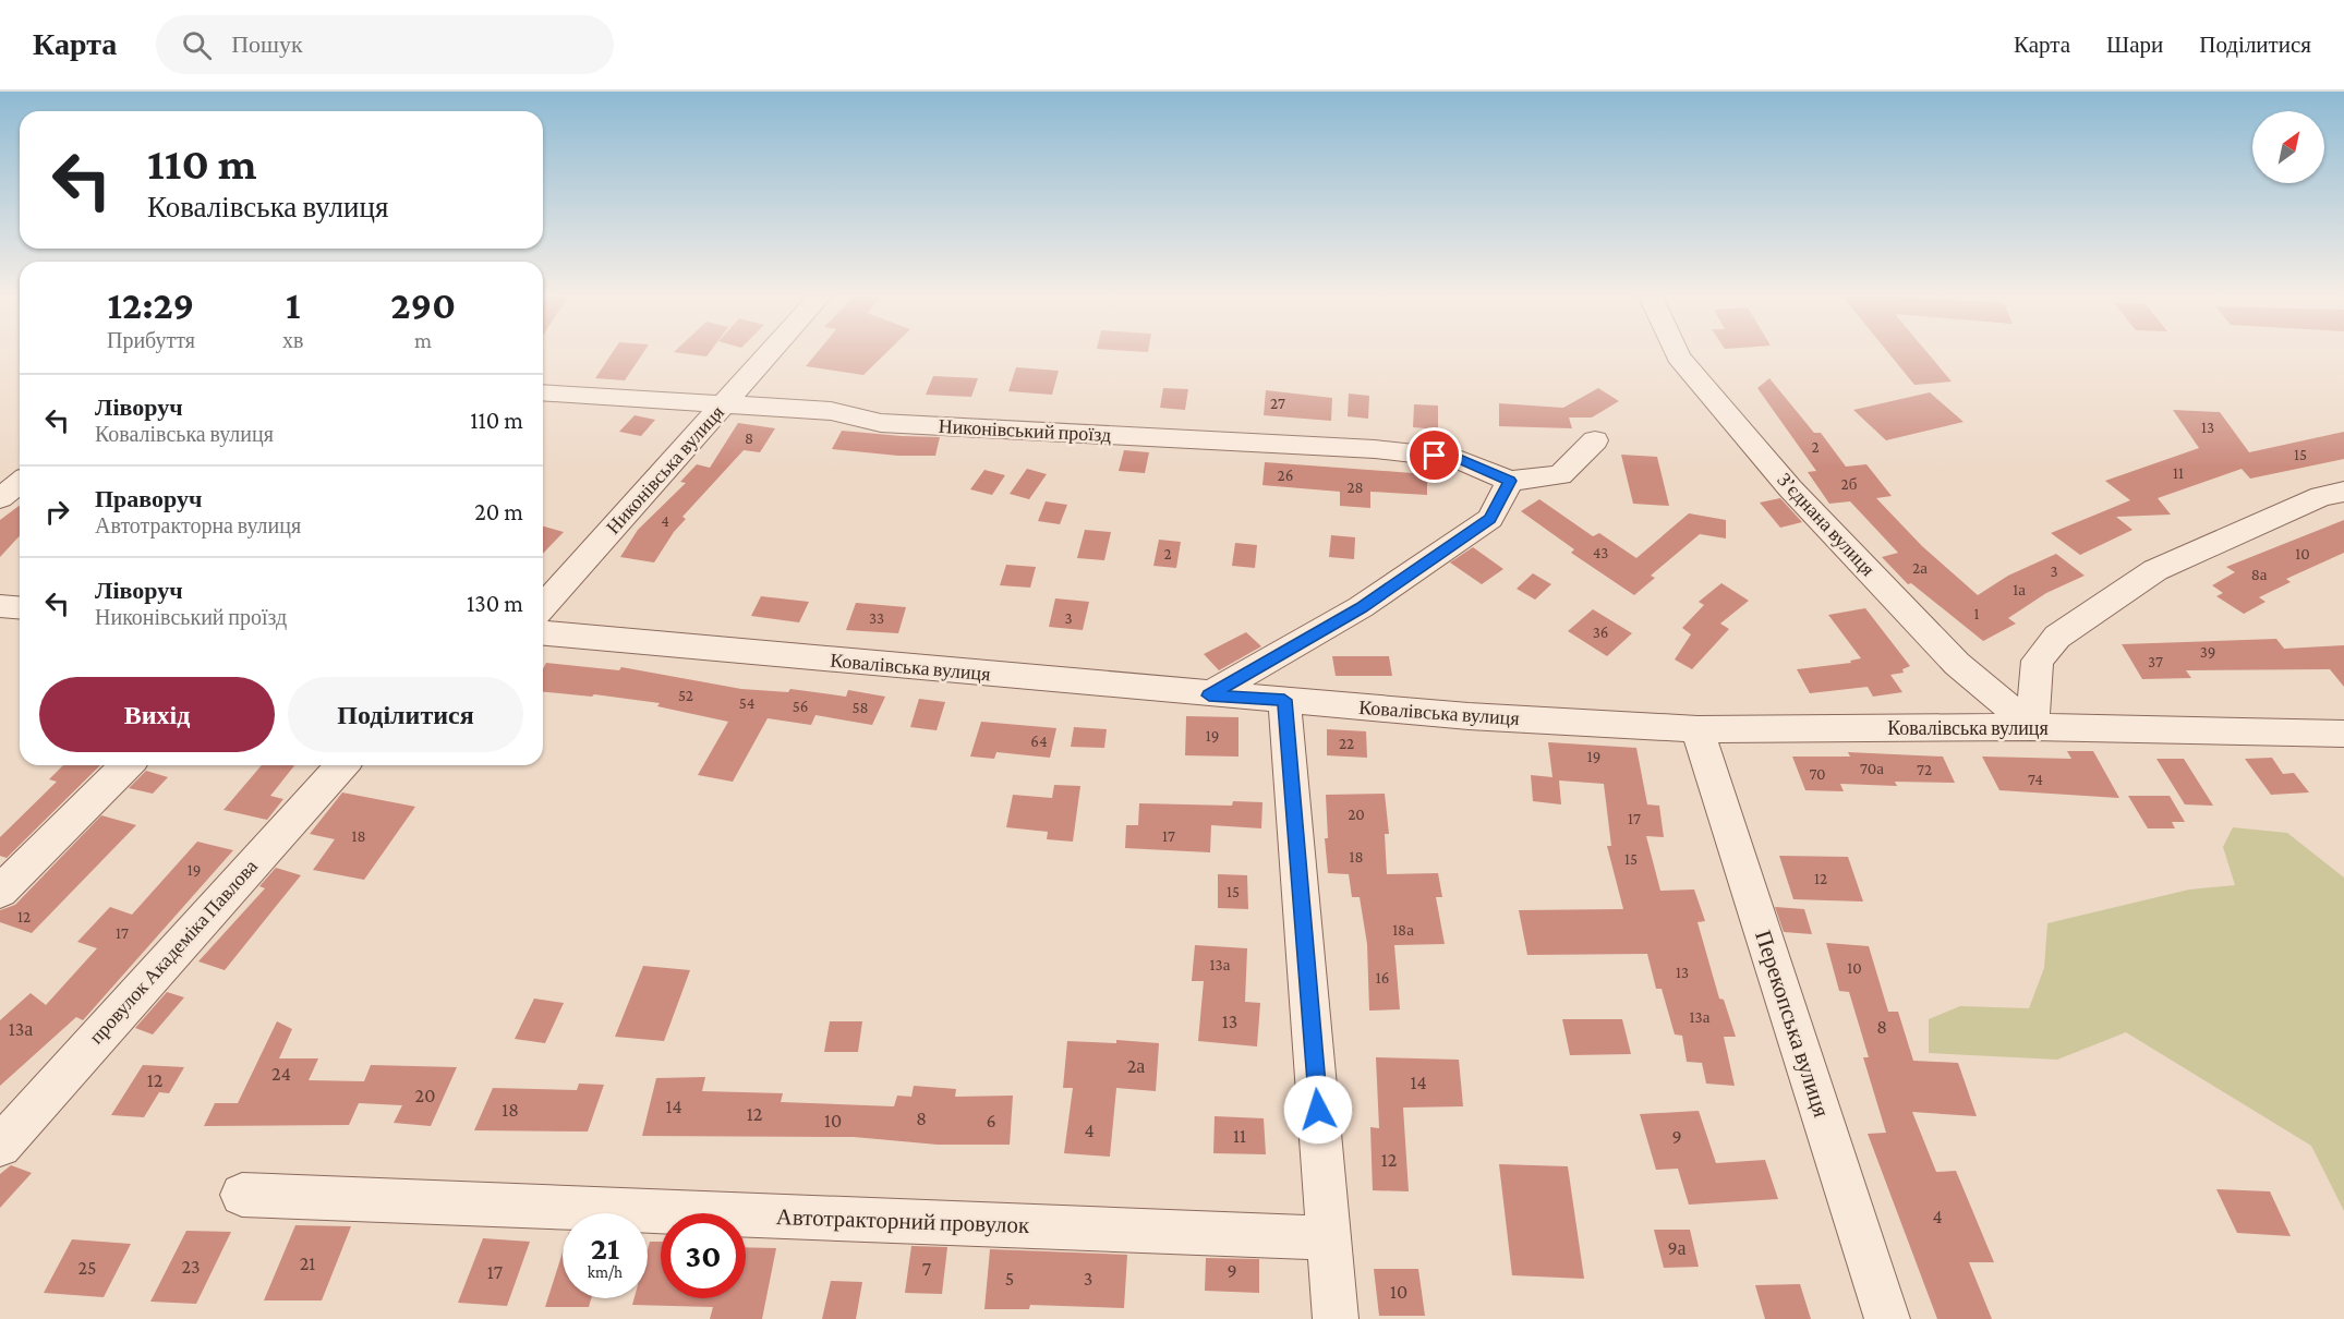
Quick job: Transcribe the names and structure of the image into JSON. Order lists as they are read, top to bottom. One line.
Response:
{"streets":{"street":["Никонівський проїзд","Никонівська вулиця","З’єднана вулиця","Ковалівська вулиця","провулок Академіка Павлова","Перекопська вулиця","Автотракторний провулок"]},"crossings":[["Никонівський проїзд","Никонівська вулиця"],["З’єднана вулиця","Ковалівська вулиця"],["Ковалівська вулиця","Перекопська вулиця"]],"house_numbers":["27","13","8","2","15","11","26","2б","28","4","43","2","10","2а","3","8а","1а","1","33","3","36","39","37","52","54","56","58","19","64","22","19","70а","72","70","74","20","17","18","17","18","15","19","12","15","12","18а","17","13а","10","13","16","13а","13","8","13а","2а","24","12","14","20","14","18","12","8","10","6","4","11","9","12","4","9а","21","23","25","7","9","17","5","3","10"],"north":"top right","page":{"header":"Карта","search":"Пошук","nav":["Карта","Шари","Поділитися"],"turn":["110 m","Ковалівська вулиця"],"eta":["12:29","Прибуття","1","хв","290","m"],"list":[{"name":"Ліворуч","note":"Ковалівська вулиця","value":"110 m"},{"name":"Праворуч","note":"Автотракторна вулиця","value":"20 m"},{"name":"Ліворуч","note":"Никонівський проїзд","value":"130 m"}],"buttons":["Вихід","Поділитися"],"speed":"21 km/h","limit":"30"}}
